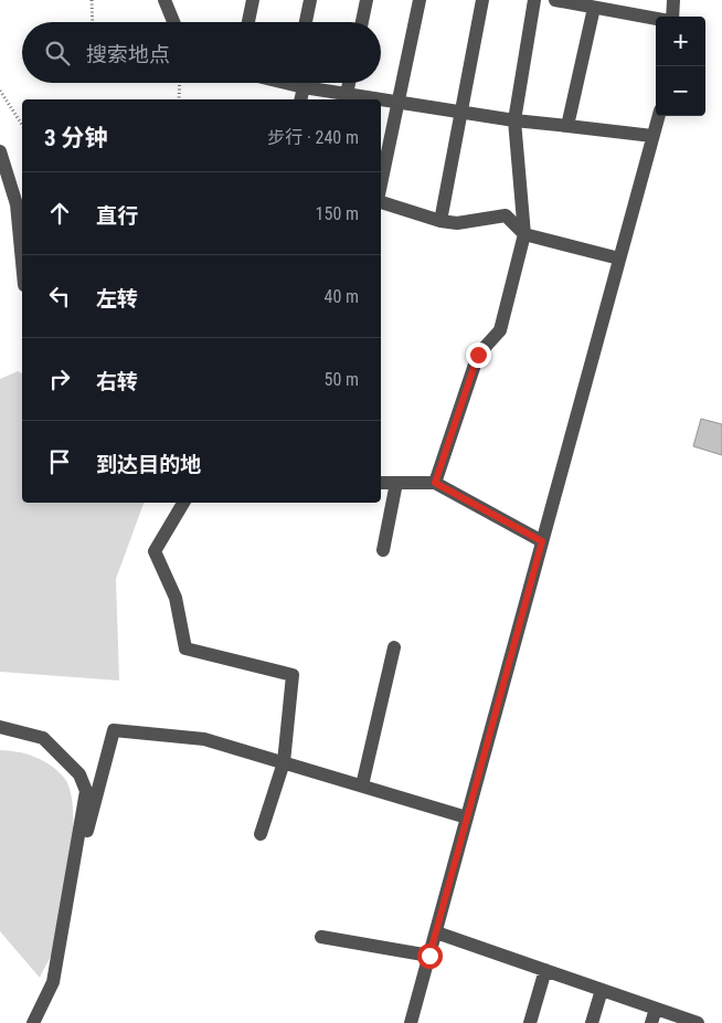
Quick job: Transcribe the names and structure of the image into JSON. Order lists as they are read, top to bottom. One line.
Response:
{"page":{"map_buttons":["+","−"],"search":"搜索地点","heading":["3 分钟","步行 · 240 m"],"list":[["直行","150 m"],["左转","40 m"],["右转","50 m"],"到达目的地"]}}
